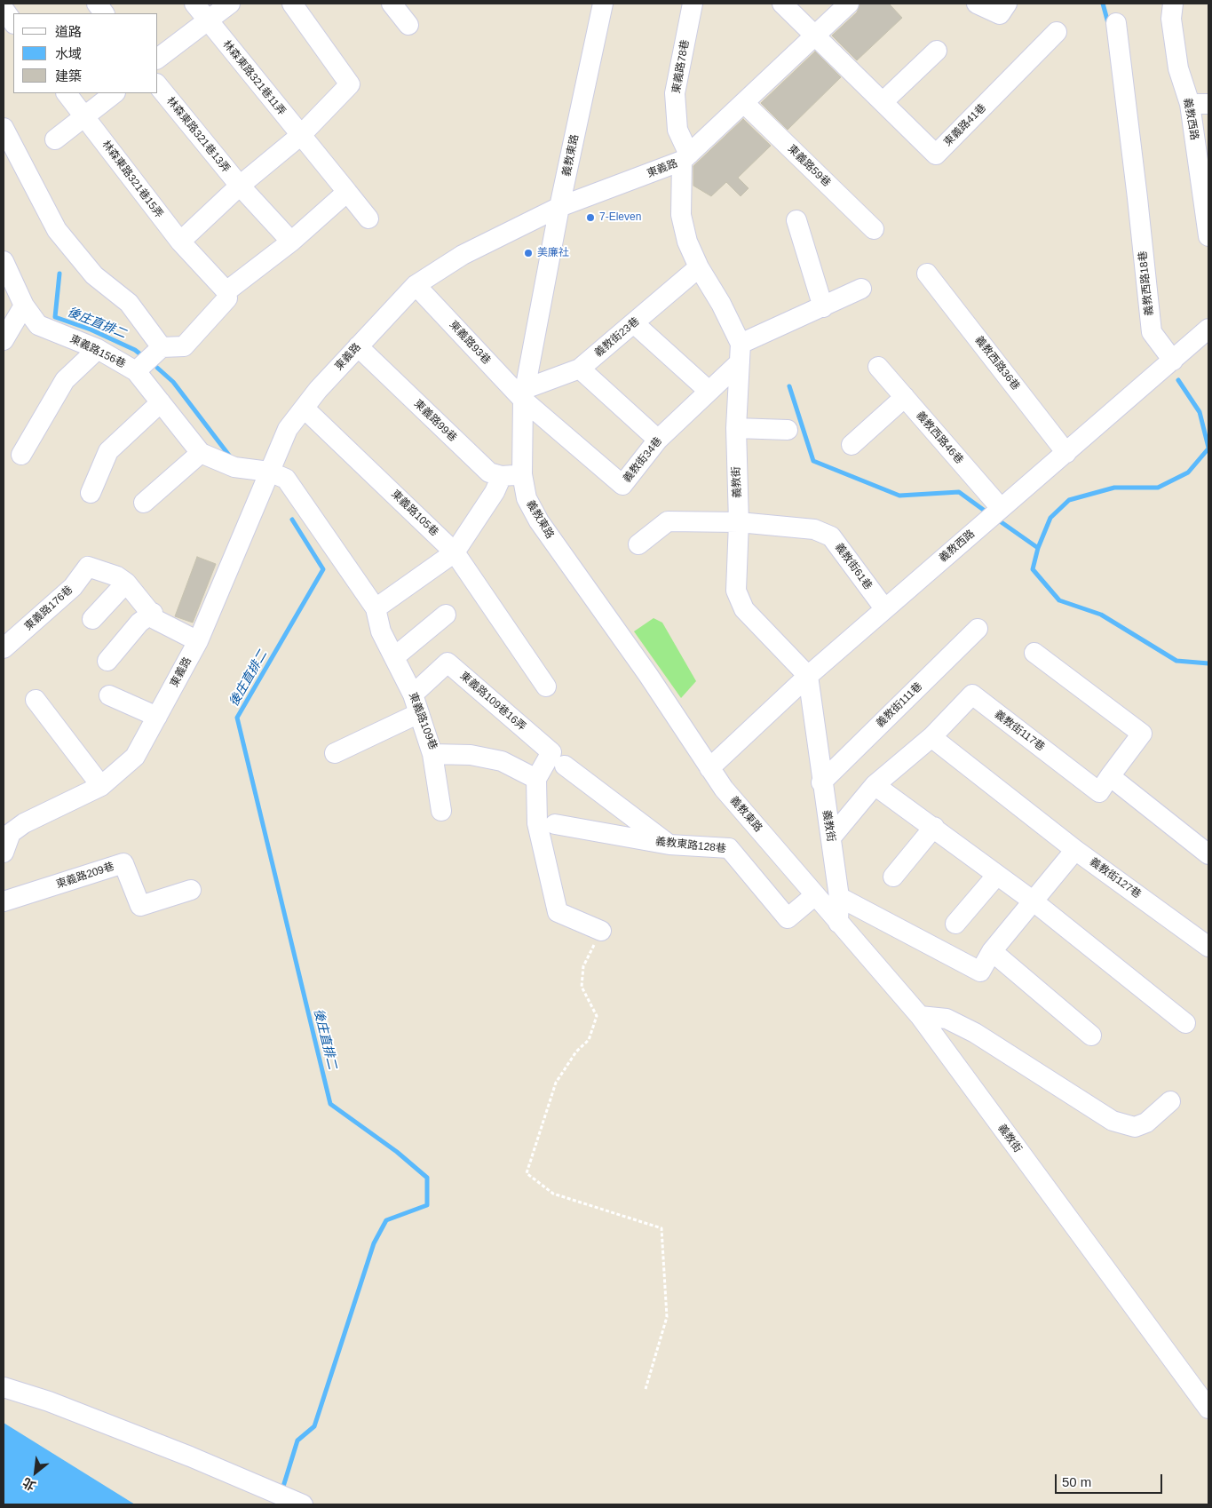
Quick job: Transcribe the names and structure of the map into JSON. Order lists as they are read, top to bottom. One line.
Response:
{"streets":{"street":["東義路78巷","林森東路321巷11弄","義教西路","東義路41巷","林森東路321巷13弄","義教東路","東義路59巷","東義路","林森東路321巷15弄","義教西路18巷","義教街23巷","東義路93巷","東義路156巷","義教西路36巷","東義路99巷","義教西路46巷","義教街34巷","義教街","東義路105巷","義教街61巷","東義路176巷","東義路109巷16弄","義教街111巷","東義路109巷","義教街117巷","義教東路128巷","東義路209巷","義教街127巷"]},"crossings":[["東義路78巷","東義路"],["東義路78巷","義教街"],["義教西路","義教東路"],["義教西路","義教西路18巷"],["義教西路","義教西路36巷"],["義教西路","義教西路46巷"],["義教西路","義教街"],["義教西路","義教街61巷"],["東義路41巷","東義路"],["義教東路","東義路"],["義教東路","義教街23巷"],["義教東路","東義路93巷"],["義教東路","義教街34巷"],["義教東路","義教街"],["義教東路","義教東路128巷"],["東義路59巷","東義路"],["東義路","東義路93巷"],["東義路","東義路156巷"],["東義路","東義路99巷"],["東義路","義教街"],["東義路","東義路105巷"],["東義路","東義路176巷"],["東義路","東義路109巷"],["義教街23巷","東義路93巷"],["義教街23巷","義教街34巷"],["義教街23巷","義教街"],["東義路93巷","義教街34巷"],["東義路156巷","東義路109巷"],["義教街34巷","義教街"],["義教街","義教街61巷"],["義教街","義教街111巷"],["義教街","義教街117巷"],["東義路109巷16弄","東義路109巷"]],"water":["後庄直排二"],"places":["7-Eleven","美廉社"],"legend":["道路","水域","建築"],"scale_bar":"50 m","north":"bottom left"}
